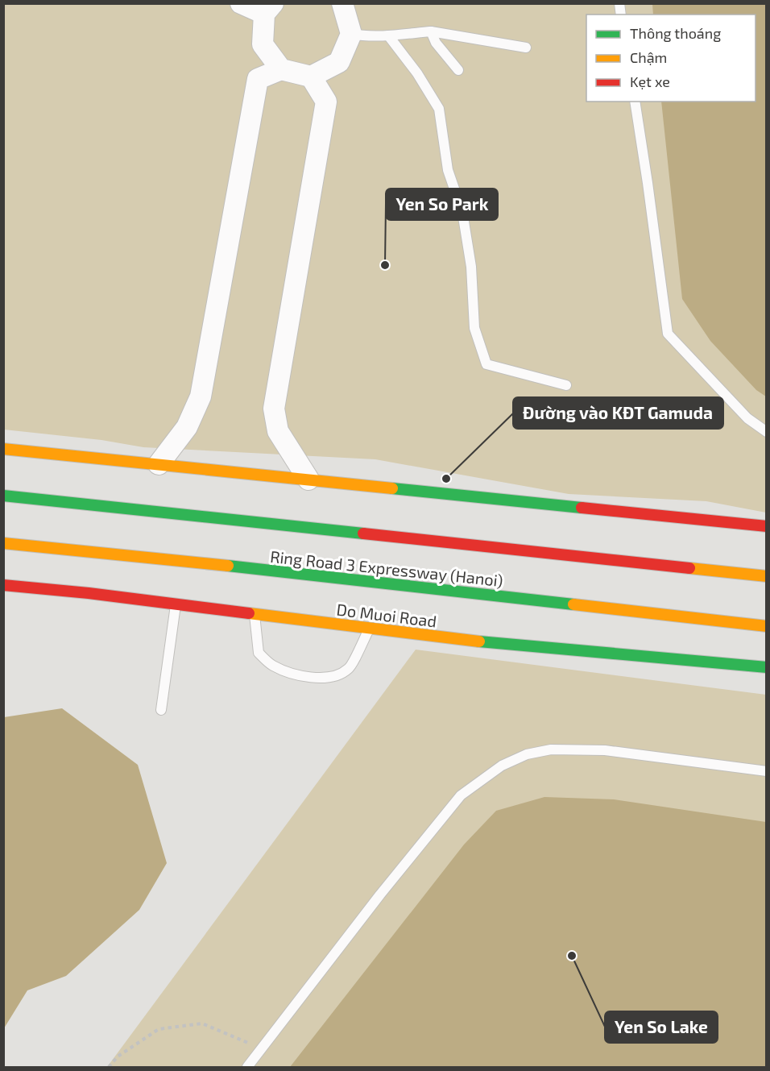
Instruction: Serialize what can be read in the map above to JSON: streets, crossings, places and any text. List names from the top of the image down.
{
  "streets": {
    "main road": ["Ring Road 3 Expressway (Hanoi)", "Do Muoi Road"]
  },
  "places": ["Yen So Park", "Đường vào KĐT Gamuda", "Yen So Lake"],
  "legend": ["Thông thoáng", "Chậm", "Kẹt xe"]
}
